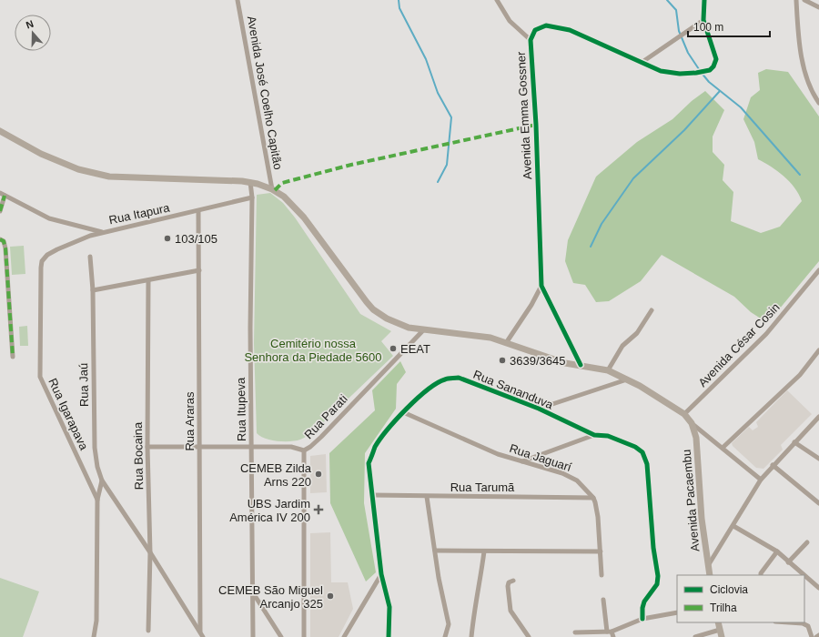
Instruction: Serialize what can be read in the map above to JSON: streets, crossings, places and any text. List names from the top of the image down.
{
  "streets": {
    "main road": ["Avenida Pacaembu"],
    "street": [
      "Avenida José Coelho Capitão",
      "Avenida Emma Gossner",
      "Rua Itapura",
      "Avenida César Cosin",
      "Rua Jaú",
      "Rua Sananduva",
      "Rua Itupeva",
      "Rua Igarapava",
      "Rua Parati",
      "Rua Araras",
      "Rua Bocaina",
      "Rua Jaguarí",
      "Rua Tarumã"
    ]
  },
  "crossings": [
    ["Rua Itapura", "Rua Itupeva"],
    ["Rua Itapura", "Rua Igarapava"],
    ["Rua Itapura", "Rua Araras"],
    ["Rua Jaú", "Rua Igarapava"],
    ["Rua Sananduva", "Rua Jaguarí"],
    ["Rua Sananduva", "Rua Tarumã"],
    ["Rua Itupeva", "Rua Parati"],
    ["Rua Parati", "Rua Araras"],
    ["Rua Parati", "Rua Bocaina"],
    ["Rua Jaguarí", "Rua Tarumã"]
  ],
  "parks": ["Cemitério nossa Senhora da Piedade 5600"],
  "places": {
    "other": [
      "103/105",
      "EEAT",
      "3639/3645",
      "CEMEB Zilda Arns 220",
      "CEMEB São Miguel Arcanjo 325"
    ],
    "health": ["UBS Jardim América IV 200"]
  },
  "legend": ["Ciclovia", "Trilha"],
  "scale_bar": "100 m",
  "north": "top"
}
